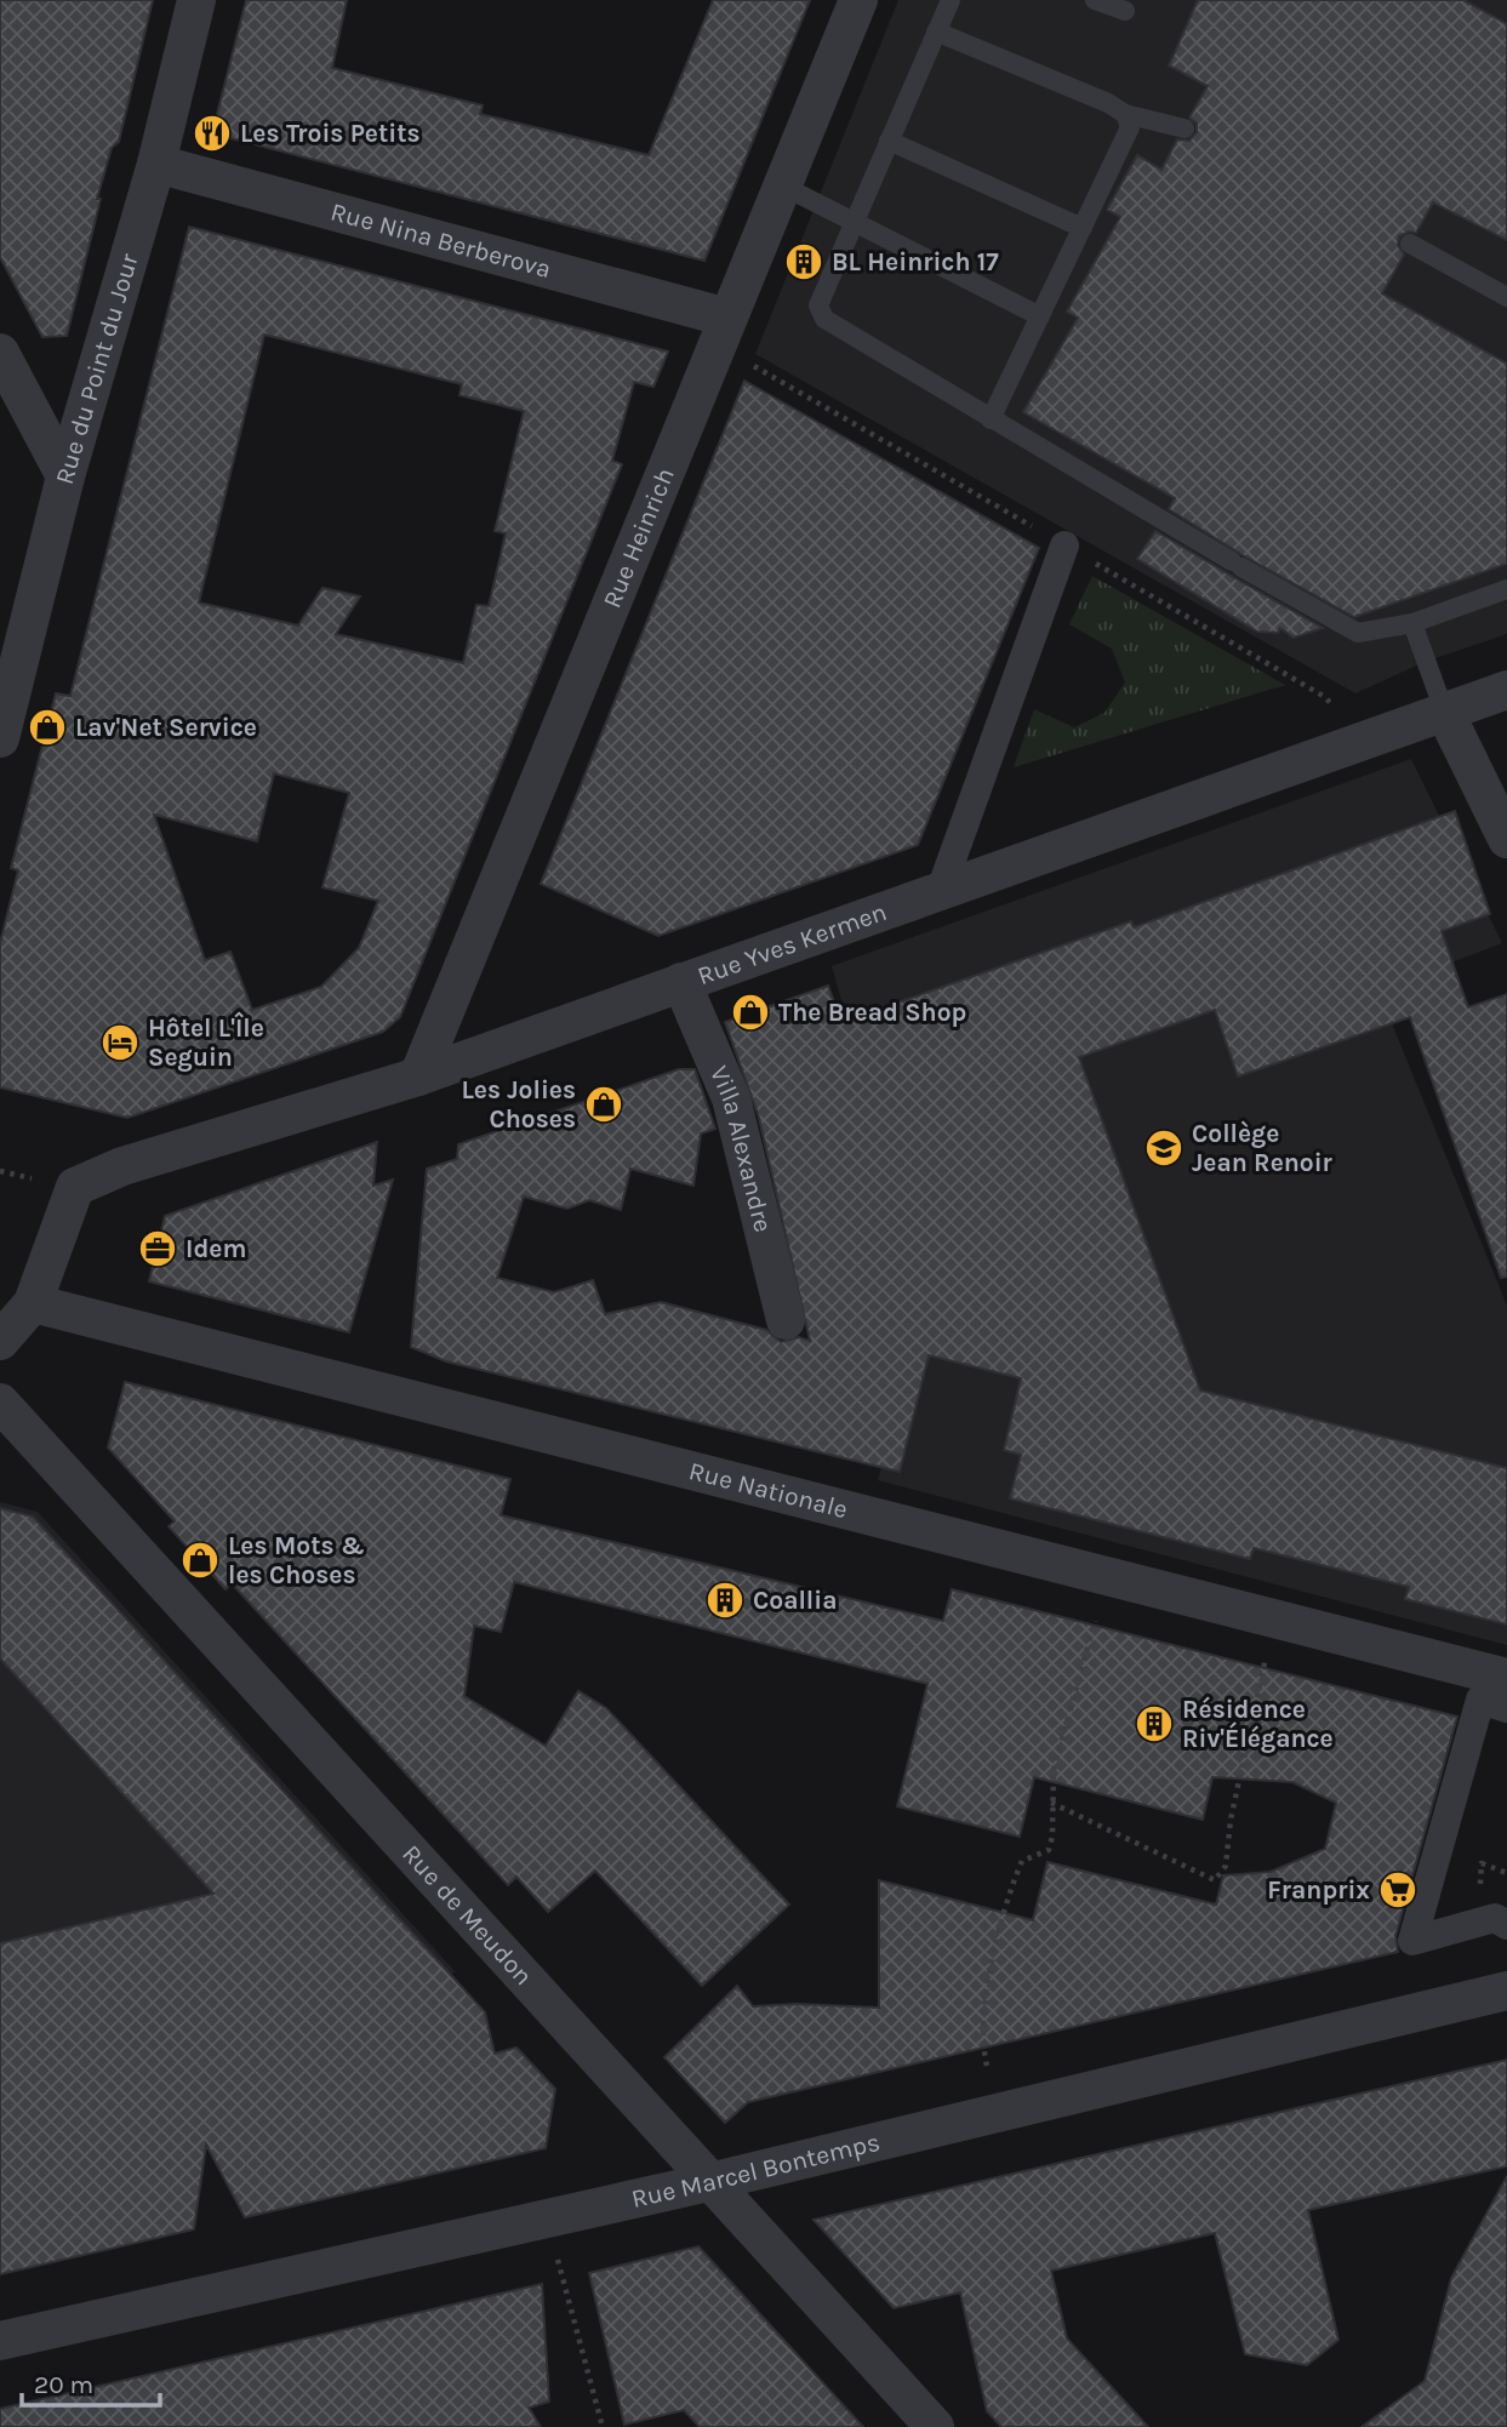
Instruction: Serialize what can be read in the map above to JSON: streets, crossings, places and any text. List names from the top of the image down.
{
  "streets": {
    "street": [
      "Rue Nina Berberova",
      "Rue du Point du Jour",
      "Rue Heinrich",
      "Rue Yves Kermen",
      "Villa Alexandre",
      "Rue Nationale",
      "Rue de Meudon",
      "Rue Marcel Bontemps"
    ]
  },
  "crossings": [
    ["Rue Nina Berberova", "Rue du Point du Jour"],
    ["Rue Nina Berberova", "Rue Heinrich"],
    ["Rue Heinrich", "Rue Yves Kermen"],
    ["Rue Yves Kermen", "Villa Alexandre"],
    ["Rue Yves Kermen", "Rue Nationale"],
    ["Rue de Meudon", "Rue Marcel Bontemps"]
  ],
  "places": {
    "restaurant": ["Les Trois Petits"],
    "building": ["BL Heinrich 17", "Coallia", "Résidence Riv'Élégance"],
    "shop": [
      "Lav'Net Service",
      "The Bread Shop",
      "Les Jolies Choses",
      "Les Mots & les Choses"
    ],
    "hotel": ["Hôtel L'Île Seguin"],
    "school or university": ["Collège Jean Renoir"],
    "office": ["Idem"],
    "supermarket": ["Franprix"]
  },
  "scale_bar": "20 m"
}
